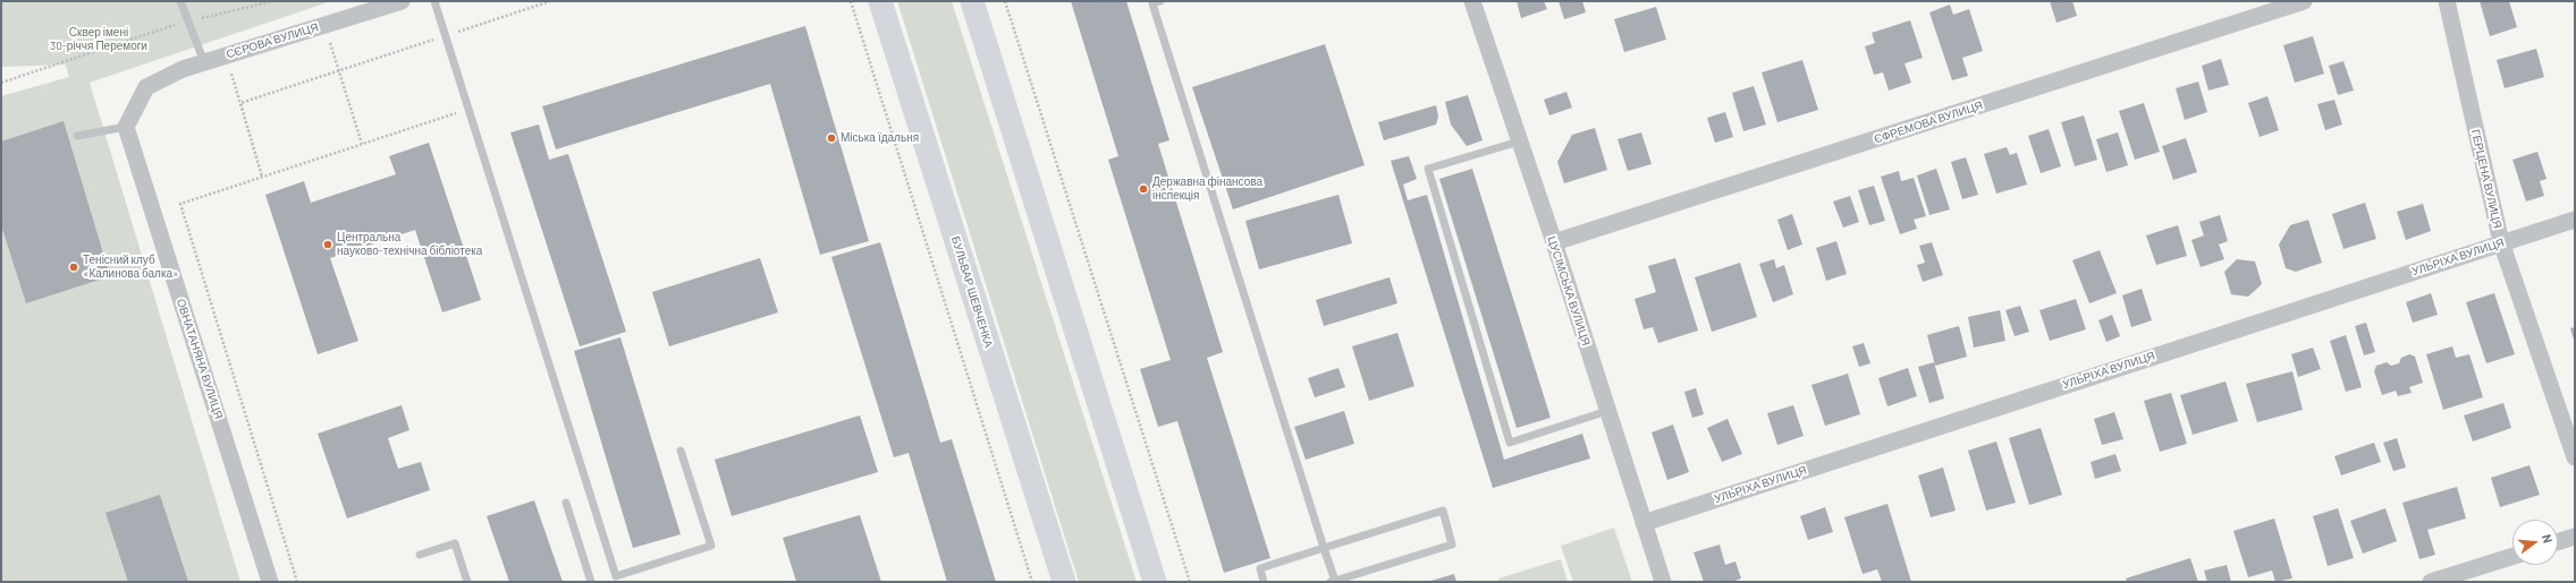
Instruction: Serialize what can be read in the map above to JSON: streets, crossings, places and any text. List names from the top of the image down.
{
  "streets": {
    "main road": ["БУЛЬВАР ШЕВЧЕНКА"],
    "street": [
      "СЄРОВА ВУЛИЦЯ",
      "ЄФРЕМОВА ВУЛИЦЯ",
      "ГЕРЦЕНА ВУЛИЦЯ",
      "УЛЬРІХА ВУЛИЦЯ",
      "ЦУСІМСЬКА ВУЛИЦЯ",
      "ОВНАТАНЯНА ВУЛИЦЯ"
    ]
  },
  "crossings": [
    ["СЄРОВА ВУЛИЦЯ", "ОВНАТАНЯНА ВУЛИЦЯ"],
    ["ЄФРЕМОВА ВУЛИЦЯ", "ЦУСІМСЬКА ВУЛИЦЯ"],
    ["ГЕРЦЕНА ВУЛИЦЯ", "УЛЬРІХА ВУЛИЦЯ"],
    ["УЛЬРІХА ВУЛИЦЯ", "ЦУСІМСЬКА ВУЛИЦЯ"]
  ],
  "parks": ["Сквер імені 30-річчя Перемоги"],
  "places": [
    "Міська їдальня",
    "Державна фінансова інспекція",
    "Центральна науково-технічна бібліотека",
    "Тенісний клуб «Калинова балка»"
  ],
  "north": "right"
}
